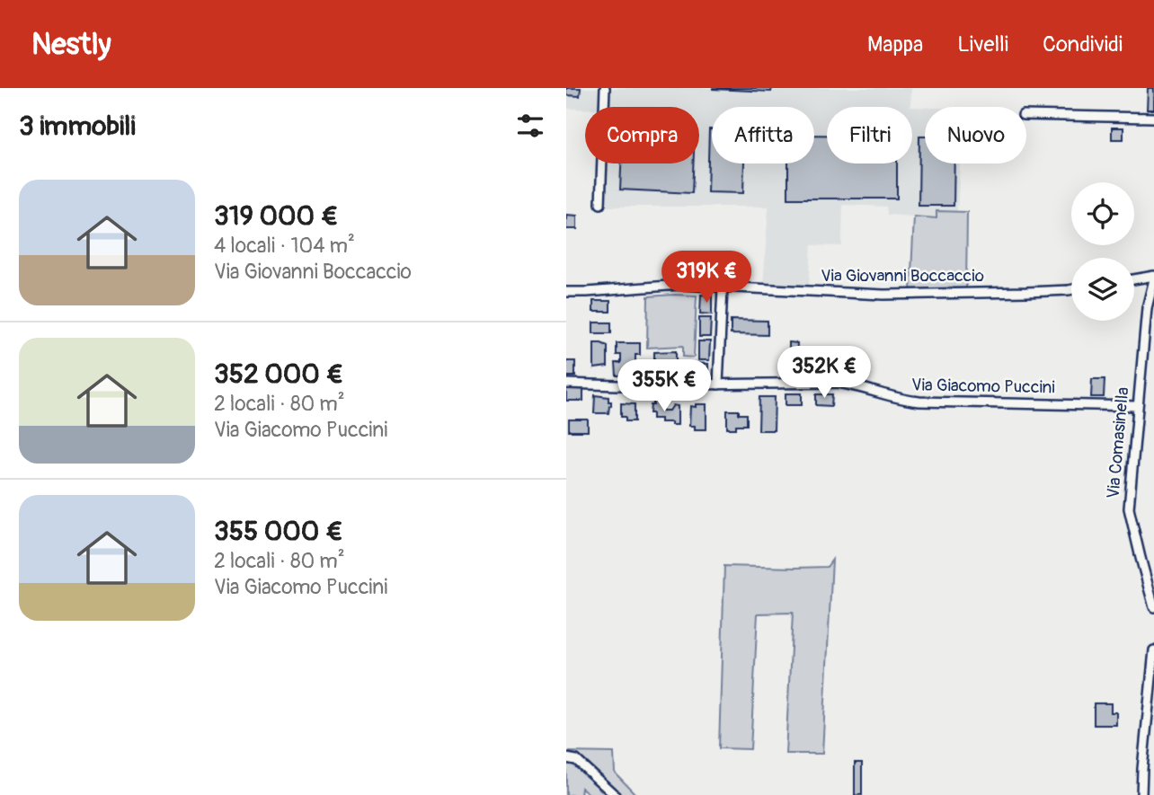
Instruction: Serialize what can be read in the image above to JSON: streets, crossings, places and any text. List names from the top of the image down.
{
  "streets": {
    "street": ["Via Giovanni Boccaccio", "Via Giacomo Puccini", "Via Comasinella"]
  },
  "crossings": [
    ["Via Giacomo Puccini", "Via Comasinella"]
  ],
  "page": {
    "header": "Nestly",
    "nav": ["Mappa", "Livelli", "Condividi"],
    "heading": "3 immobili",
    "chip": [
      "Compra",
      "Affitta",
      "Filtri",
      "Nuovo"
    ],
    "list": [
      {
        "name": "319 000 €",
        "note": "4 locali · 104 m² · Via Giovanni Boccaccio"
      },
      {
        "name": "352 000 €",
        "note": "2 locali · 80 m² · Via Giacomo Puccini"
      },
      {
        "name": "355 000 €",
        "note": "2 locali · 80 m² · Via Giacomo Puccini"
      }
    ],
    "price": ["319K €", "352K €", "355K €"]
  }
}
